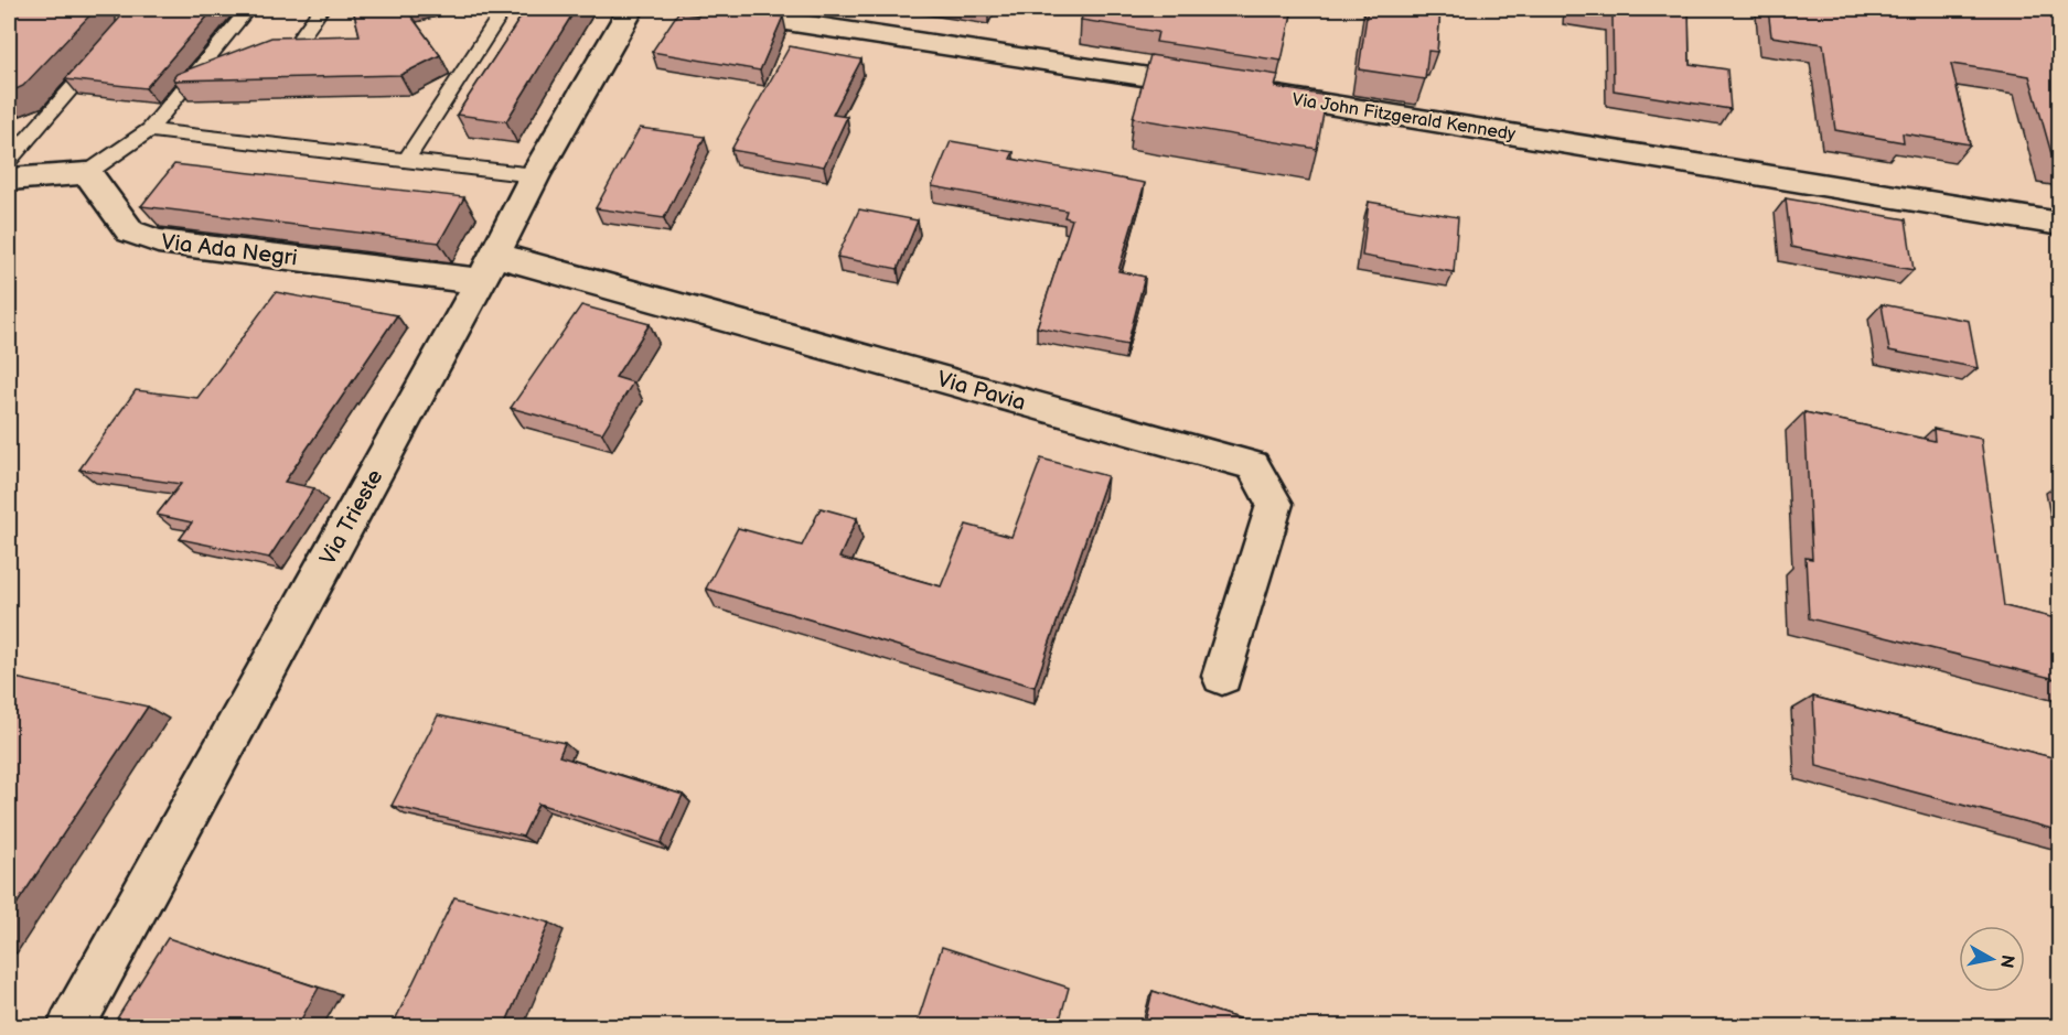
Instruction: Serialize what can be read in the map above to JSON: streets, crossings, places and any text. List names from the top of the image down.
{
  "streets": {
    "street": [
      "Via John Fitzgerald Kennedy",
      "Via Ada Negri",
      "Via Pavia",
      "Via Trieste"
    ]
  },
  "crossings": [
    ["Via Ada Negri", "Via Pavia"],
    ["Via Ada Negri", "Via Trieste"],
    ["Via Pavia", "Via Trieste"]
  ],
  "north": "right"
}
